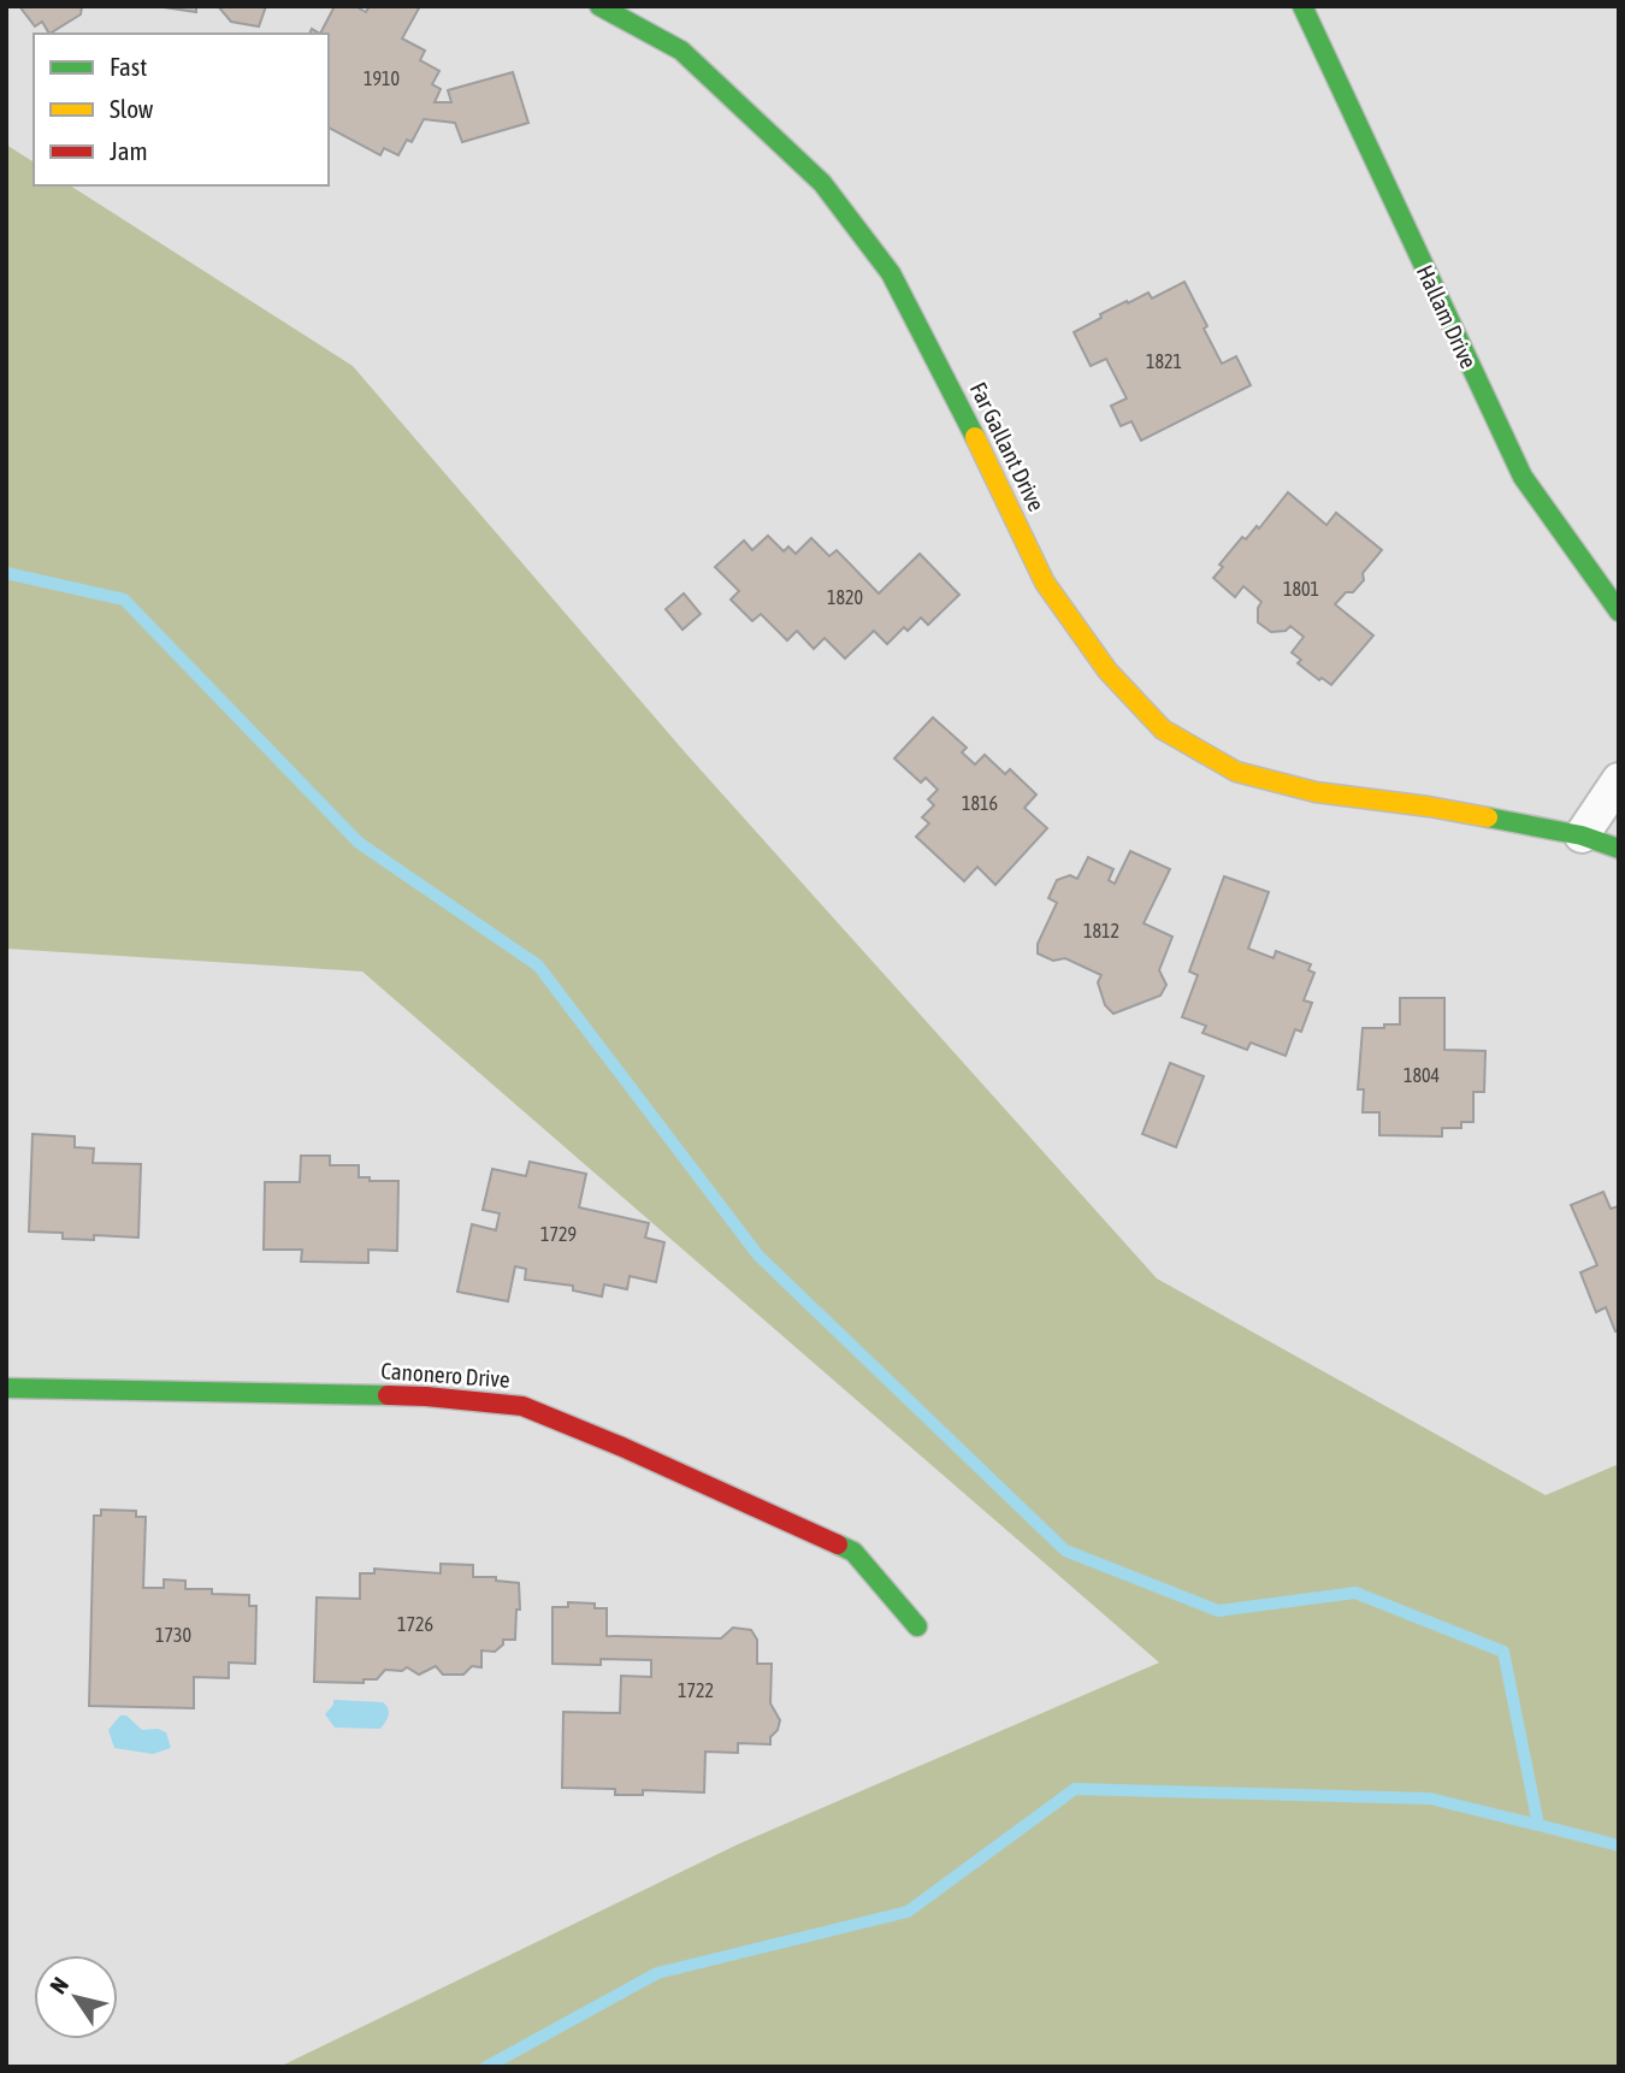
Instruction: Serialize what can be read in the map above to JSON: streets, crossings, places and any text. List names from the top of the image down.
{
  "streets": {
    "street": ["Hallam Drive", "Far Gallant Drive", "Canonero Drive"]
  },
  "house_numbers": [
    "1910",
    "1821",
    "1801",
    "1820",
    "1816",
    "1812",
    "1804",
    "1729",
    "1726",
    "1730",
    "1722"
  ],
  "legend": ["Fast", "Slow", "Jam"],
  "north": "top left"
}
